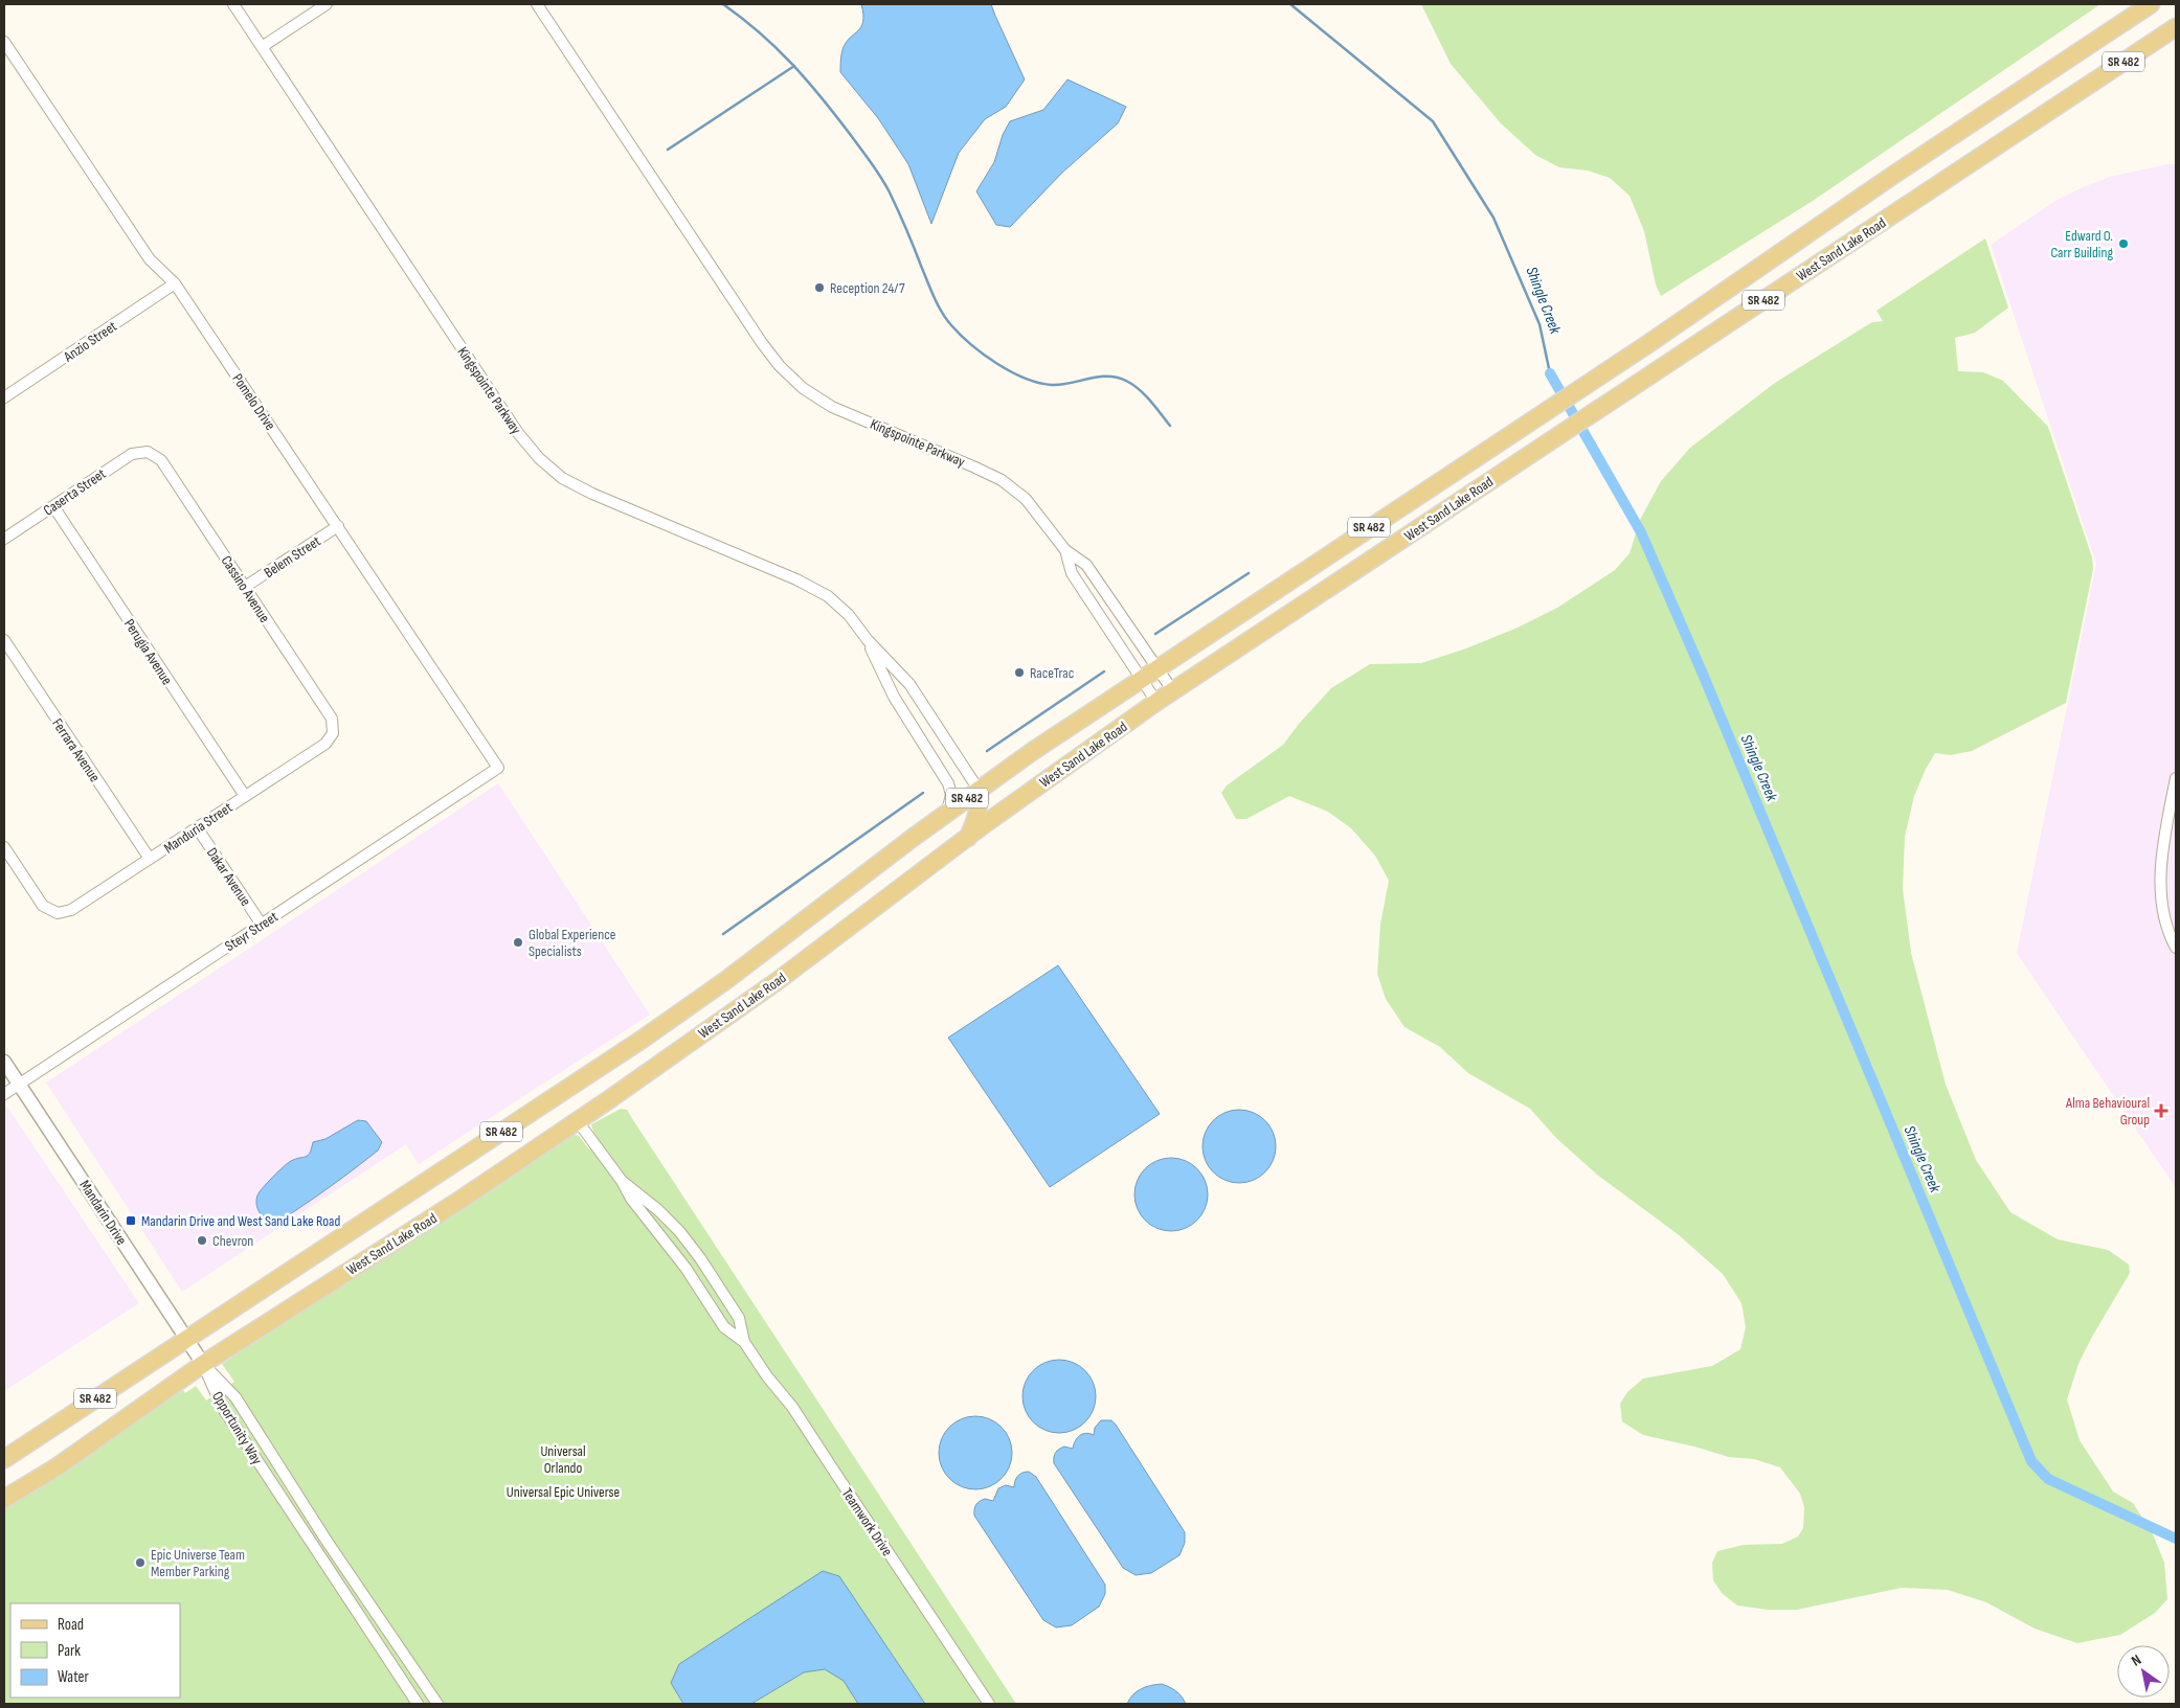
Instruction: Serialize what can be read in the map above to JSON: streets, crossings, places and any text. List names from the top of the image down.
{
  "streets": {
    "main road": ["SR 482", "West Sand Lake Road"],
    "street": [
      "Anzio Street",
      "Kingspointe Parkway",
      "Pomelo Drive",
      "Caserta Street",
      "Belem Street",
      "Cassino Avenue",
      "Perugia Avenue",
      "Ferrara Avenue",
      "Manduria Street",
      "Dakar Avenue",
      "Steyr Street",
      "Mandarin Drive",
      "Opportunity Way",
      "Teamwork Drive"
    ]
  },
  "crossings": [
    ["West Sand Lake Road", "Kingspointe Parkway"],
    ["West Sand Lake Road", "Mandarin Drive"],
    ["West Sand Lake Road", "Opportunity Way"],
    ["West Sand Lake Road", "Teamwork Drive"],
    ["Anzio Street", "Pomelo Drive"],
    ["Pomelo Drive", "Belem Street"],
    ["Pomelo Drive", "Steyr Street"],
    ["Caserta Street", "Cassino Avenue"],
    ["Caserta Street", "Perugia Avenue"],
    ["Belem Street", "Cassino Avenue"],
    ["Cassino Avenue", "Manduria Street"],
    ["Perugia Avenue", "Manduria Street"],
    ["Ferrara Avenue", "Manduria Street"],
    ["Manduria Street", "Dakar Avenue"],
    ["Dakar Avenue", "Steyr Street"],
    ["Steyr Street", "Mandarin Drive"],
    ["Mandarin Drive", "Opportunity Way"]
  ],
  "water": ["Shingle Creek"],
  "parks": ["Universal Orlando", "Universal Epic Universe"],
  "places": {
    "other": [
      "Edward O. Carr Building",
      "Reception 24/7",
      "RaceTrac",
      "Global Experience Specialists",
      "Chevron",
      "Epic Universe Team Member Parking"
    ],
    "health": ["Alma Behavioural Group"],
    "transit": ["Mandarin Drive and West Sand Lake Road"]
  },
  "legend": ["Road", "Park", "Water"],
  "north": "top left"
}
